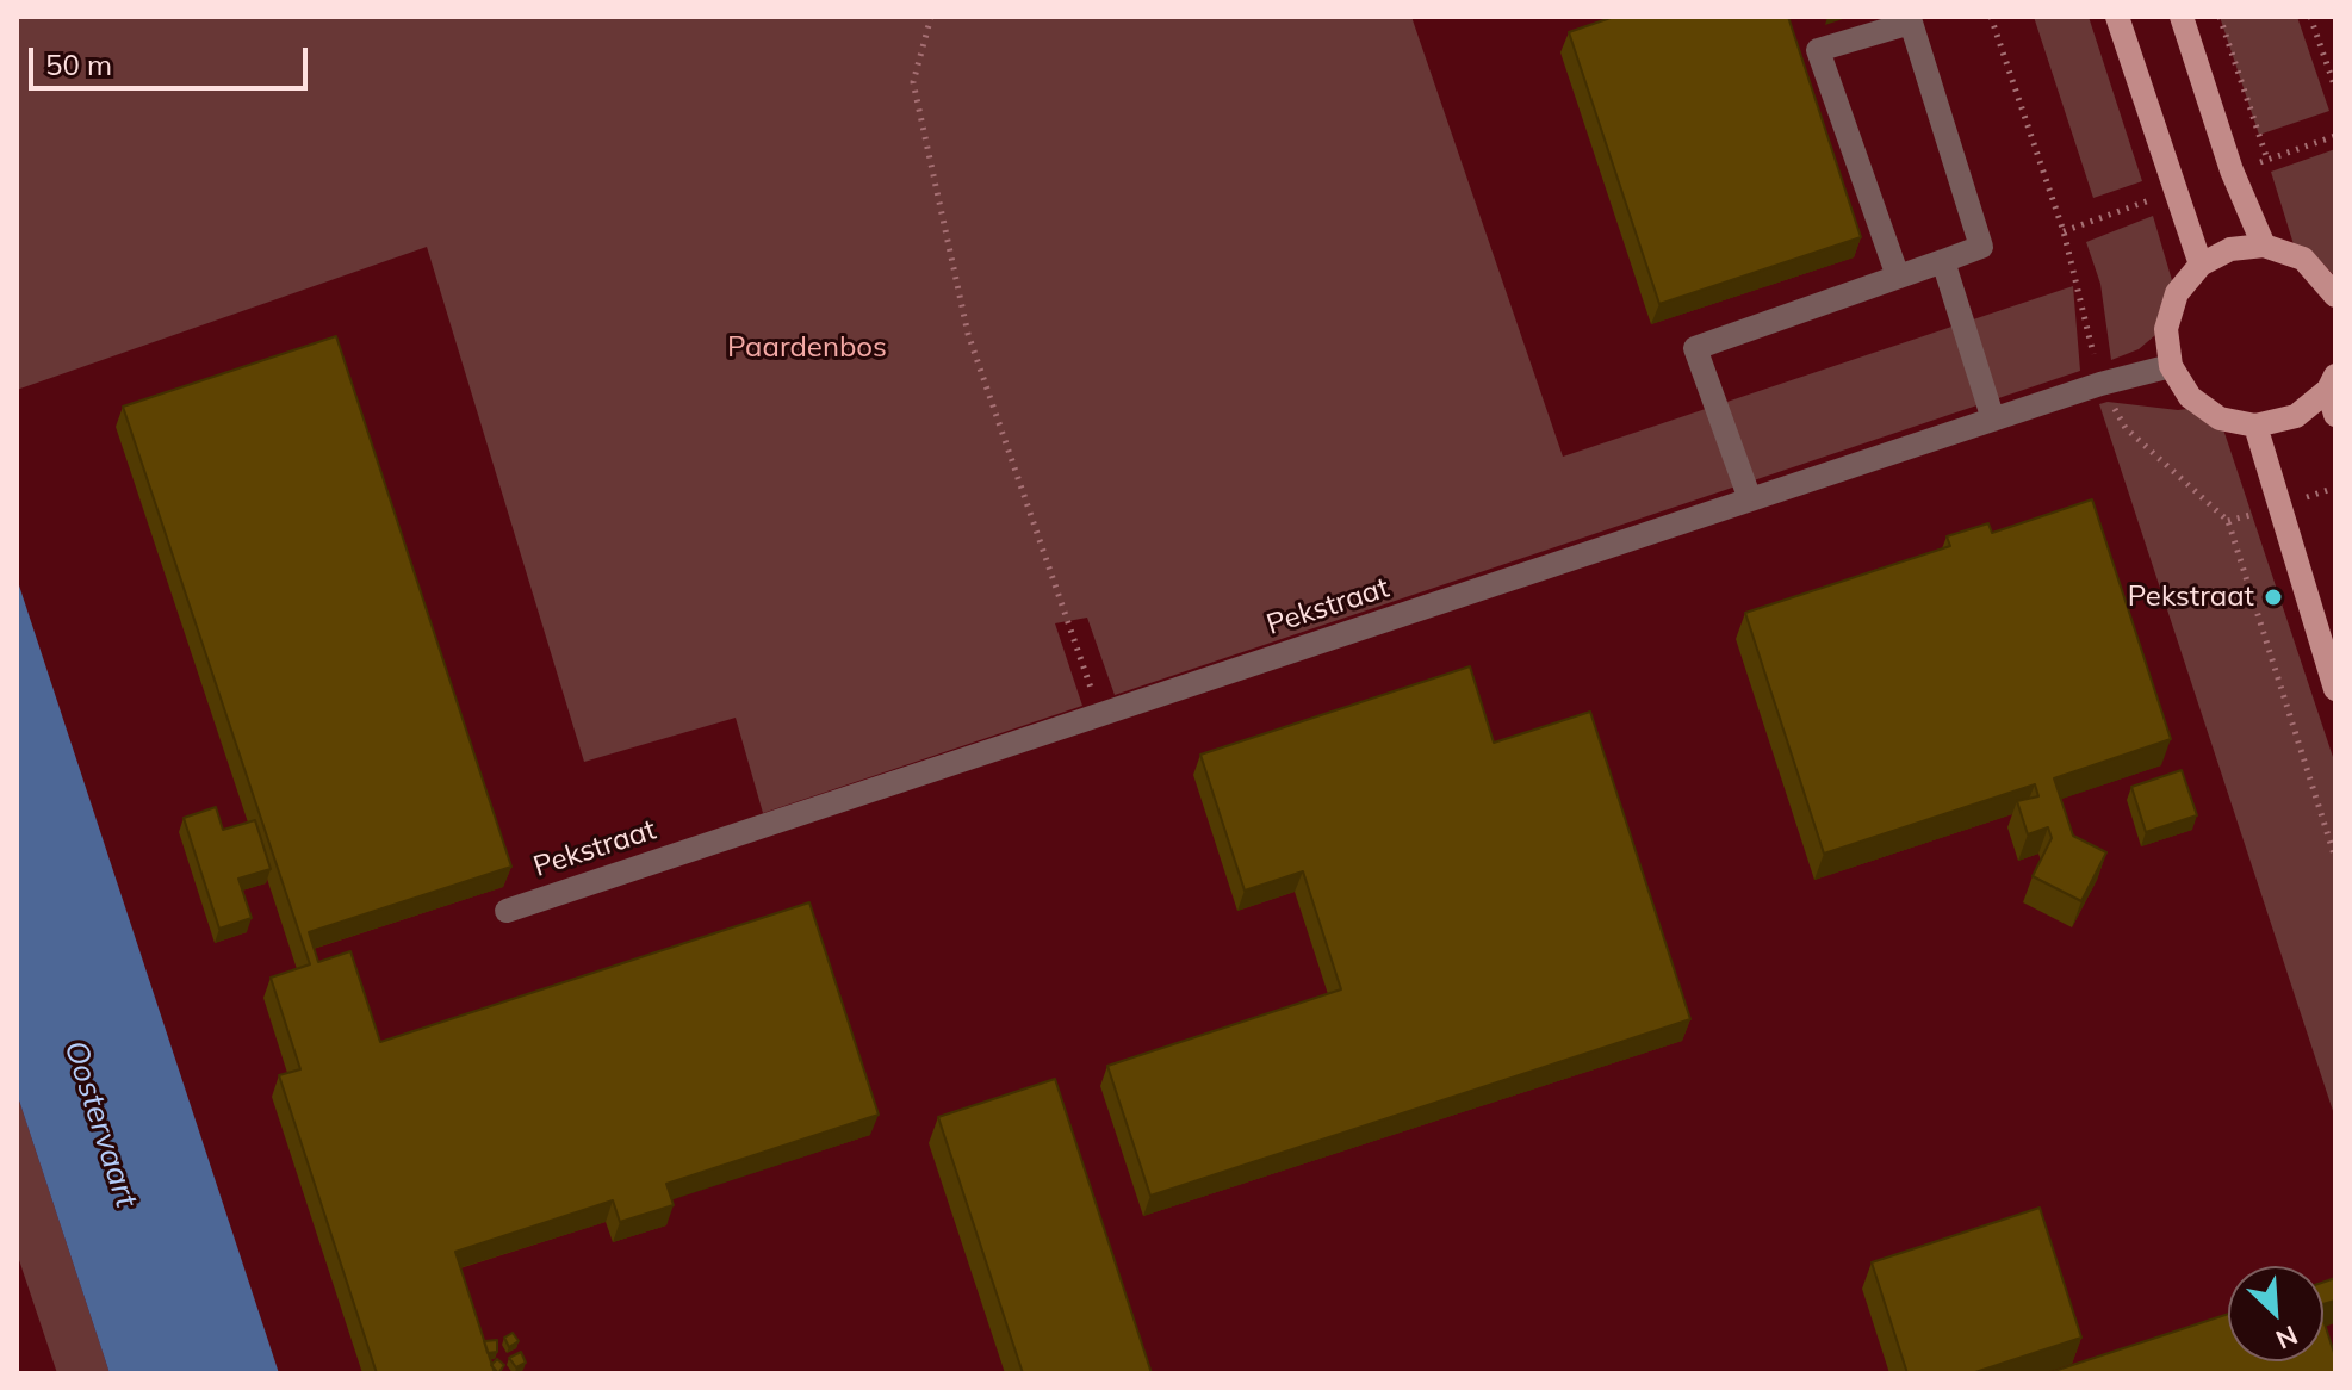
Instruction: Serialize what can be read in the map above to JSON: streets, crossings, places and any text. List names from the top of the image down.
{
  "streets": {
    "street": ["Pekstraat"]
  },
  "water": ["Oostervaart"],
  "parks": ["Paardenbos"],
  "places": ["Pekstraat"],
  "scale_bar": "50 m",
  "north": "bottom right"
}
